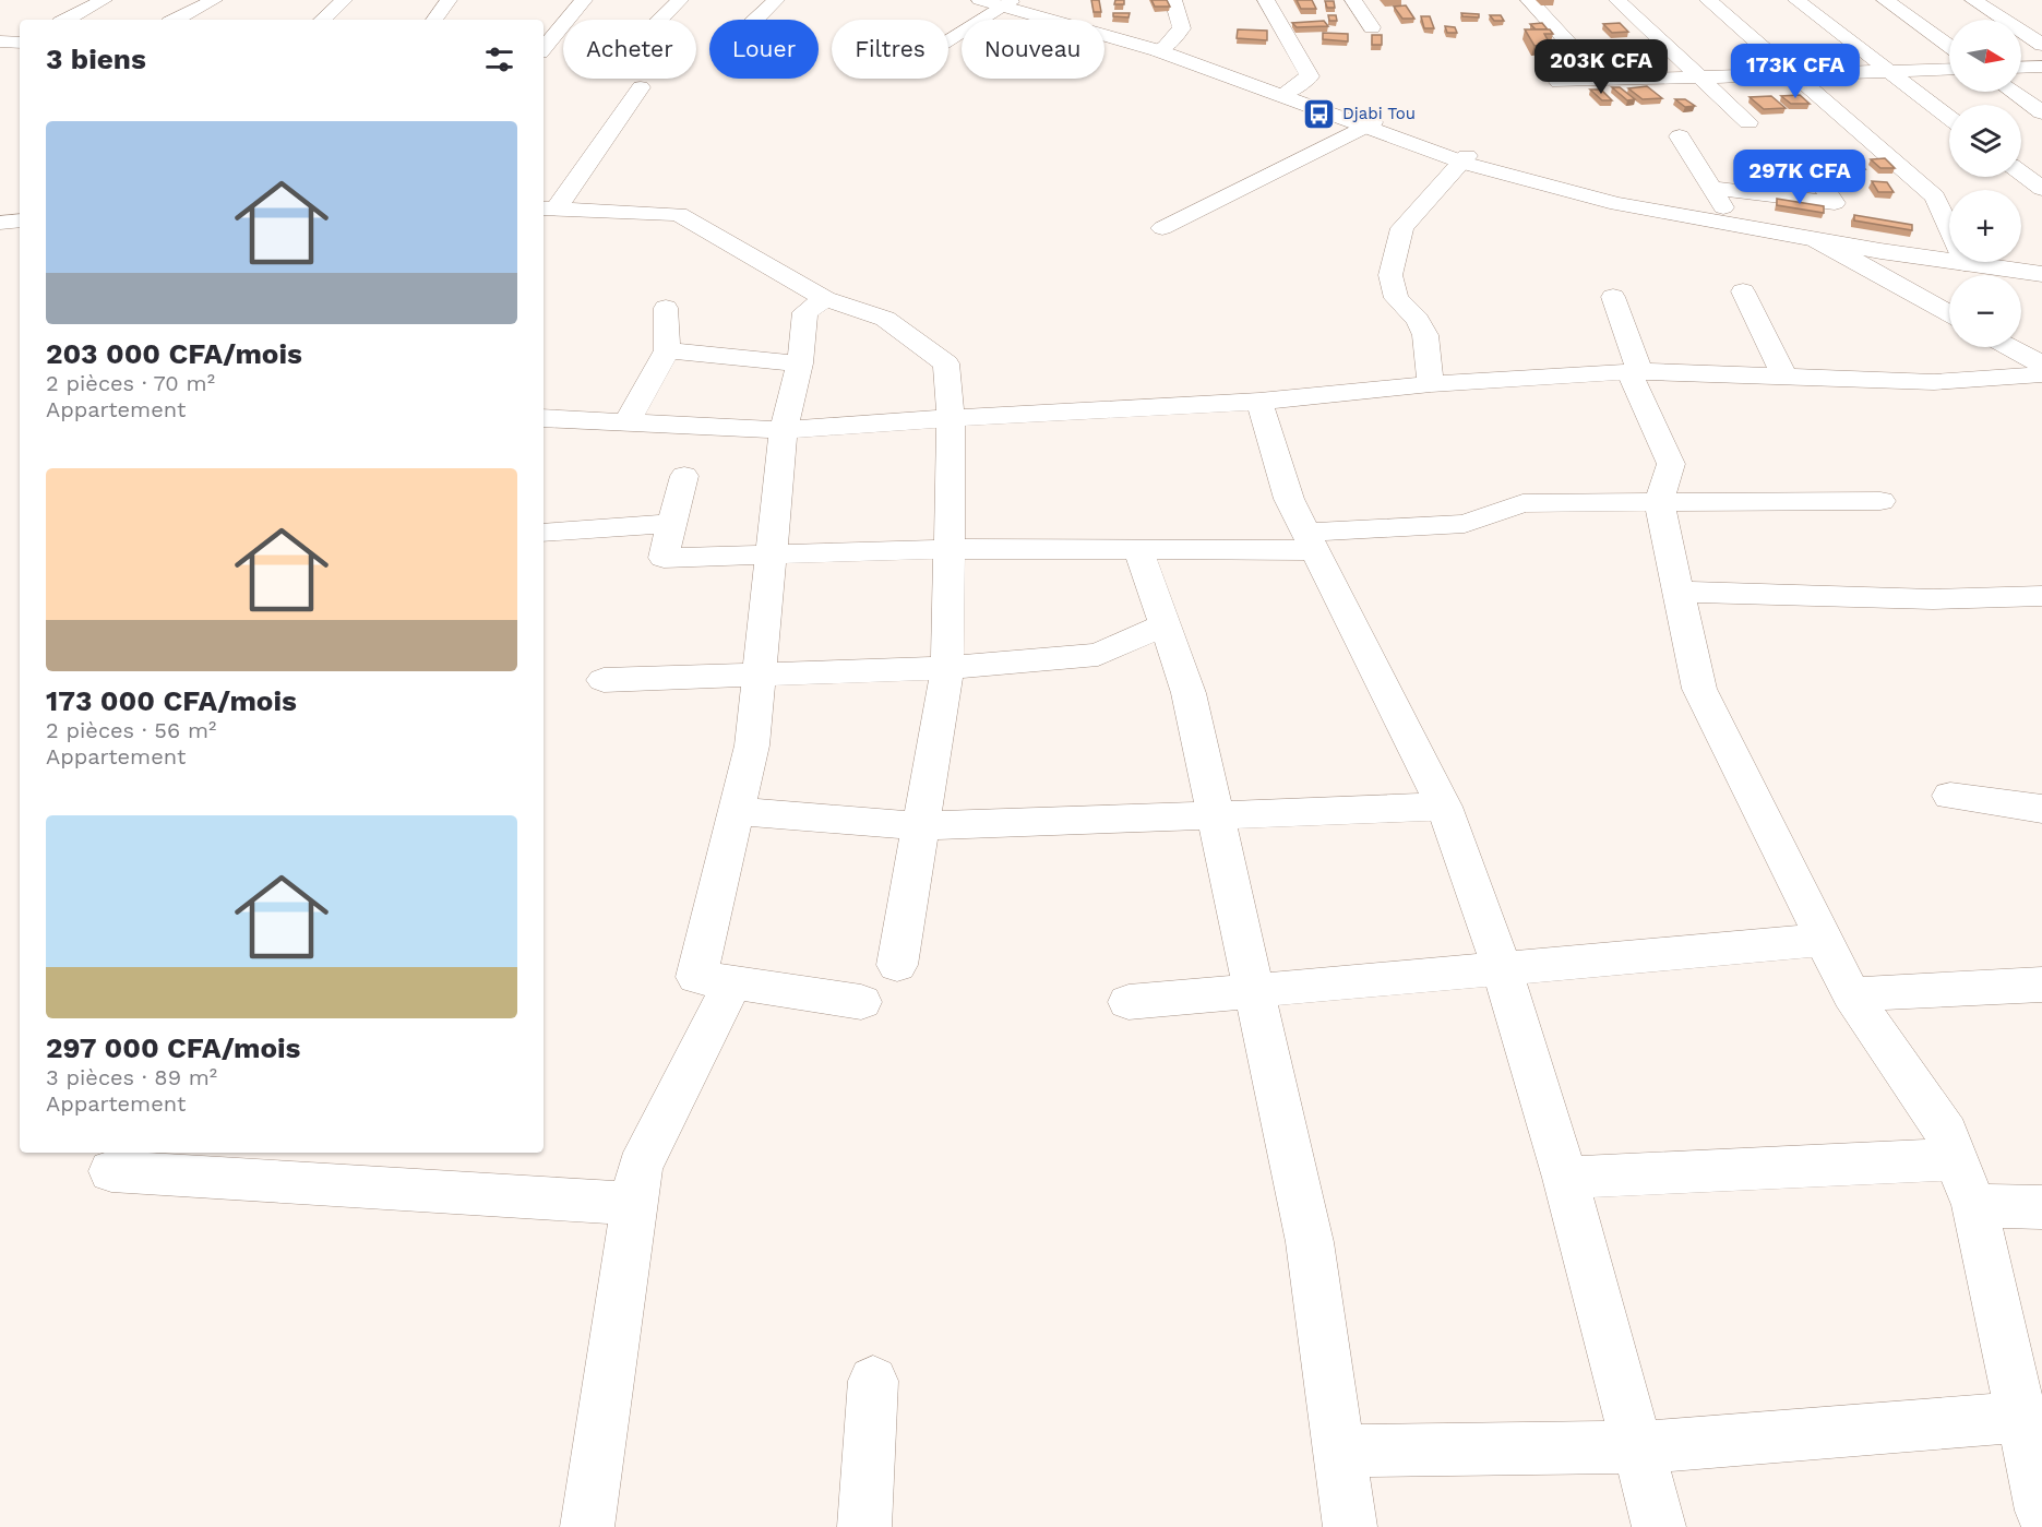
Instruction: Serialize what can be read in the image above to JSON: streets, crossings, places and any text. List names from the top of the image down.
{
  "places": {
    "bus stop": ["Djabi Tou"]
  },
  "north": "right",
  "page": {
    "map_buttons": ["+", "−"],
    "chip": [
      "Acheter",
      "Louer",
      "Filtres",
      "Nouveau"
    ],
    "heading": "3 biens",
    "price": ["203K CFA", "173K CFA", "297K CFA"],
    "list": [
      {
        "name": "203 000 CFA/mois",
        "note": "2 pièces · 70 m² · Appartement"
      },
      {
        "name": "173 000 CFA/mois",
        "note": "2 pièces · 56 m² · Appartement"
      },
      {
        "name": "297 000 CFA/mois",
        "note": "3 pièces · 89 m² · Appartement"
      }
    ]
  }
}
